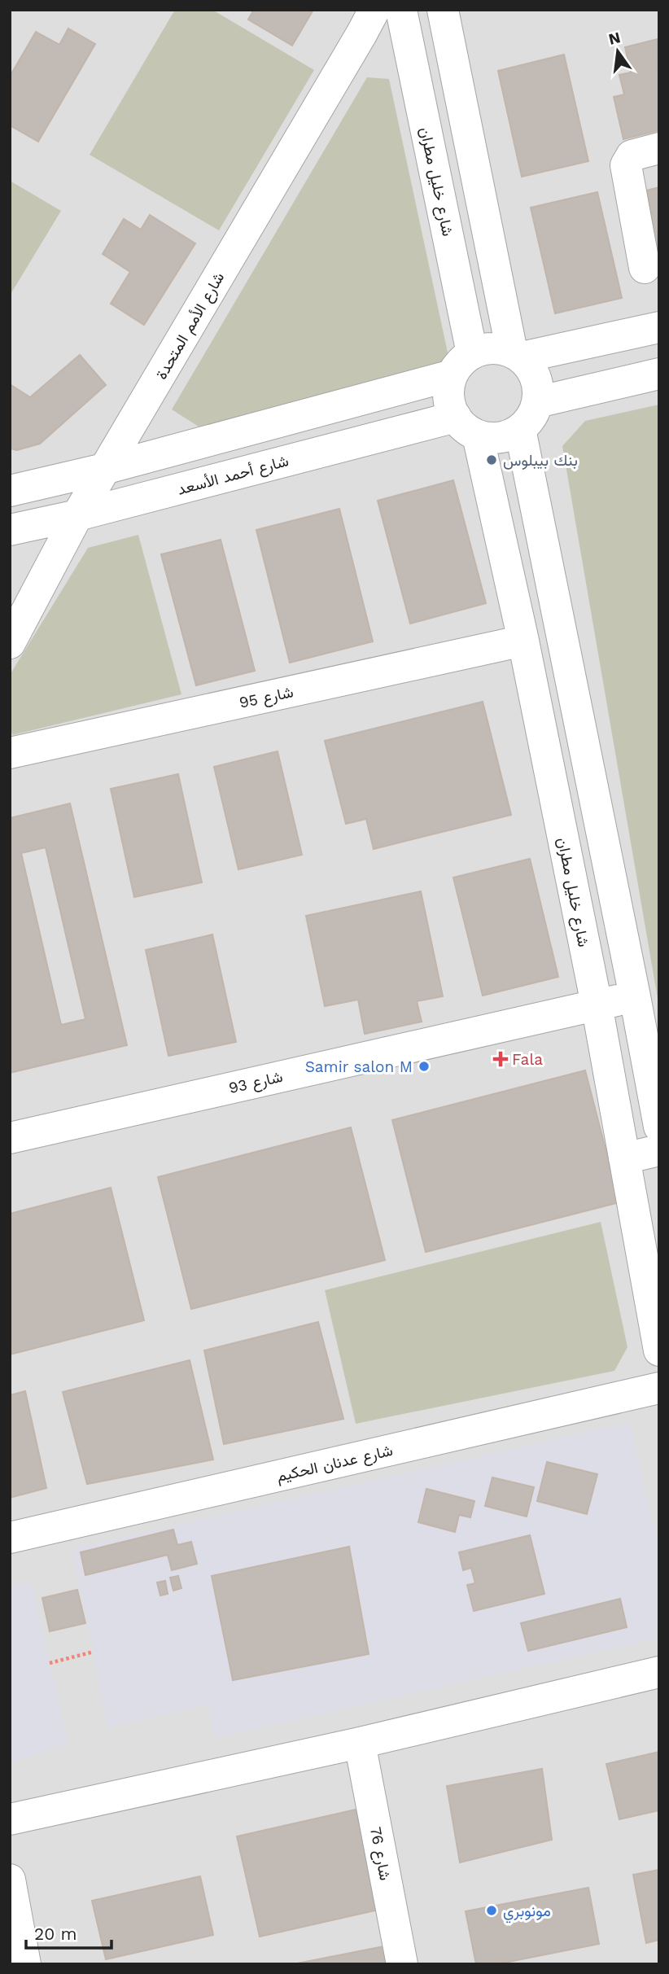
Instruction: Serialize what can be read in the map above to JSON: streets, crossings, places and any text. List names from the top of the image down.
{
  "streets": {
    "street": [
      "شارع خليل مطران",
      "شارع الأمم المتحدة",
      "شارع أحمد الأسعد",
      "شارع 95",
      "شارع 93",
      "شارع عدنان الحكيم",
      "شارع 76"
    ]
  },
  "crossings": [
    ["شارع خليل مطران", "شارع أحمد الأسعد"],
    ["شارع خليل مطران", "شارع 95"],
    ["شارع خليل مطران", "شارع 93"],
    ["شارع الأمم المتحدة", "شارع أحمد الأسعد"]
  ],
  "places": {
    "other": ["بنك بيبلوس", "Samir salon M", "مونوبري"],
    "health": ["Fala"]
  },
  "scale_bar": "20 m",
  "north": "top"
}
